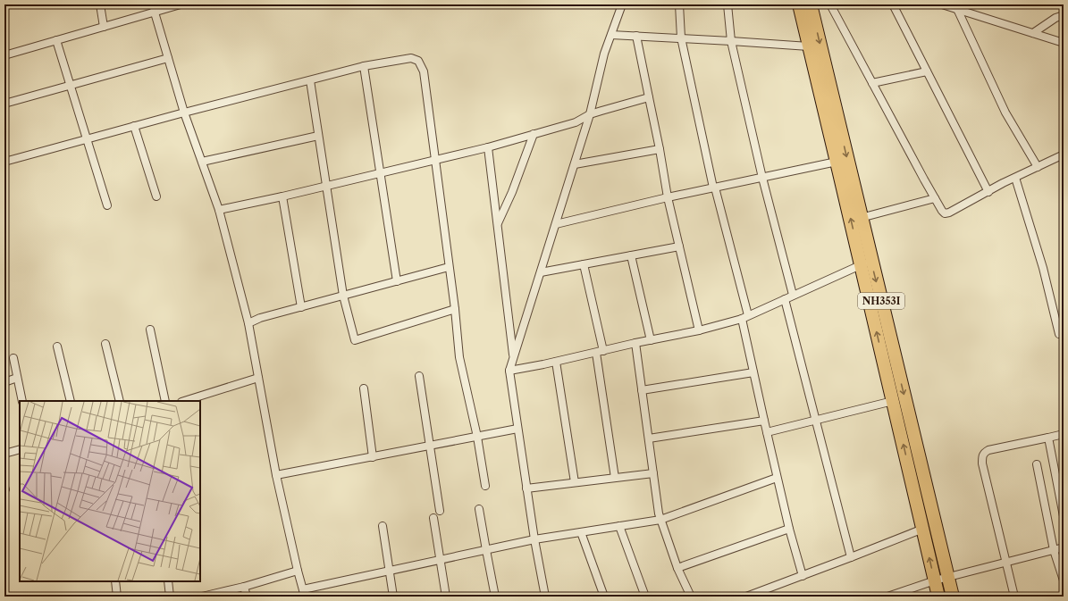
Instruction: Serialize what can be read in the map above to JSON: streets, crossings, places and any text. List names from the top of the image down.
{
  "streets": {
    "highway": ["NH353I"]
  }
}
